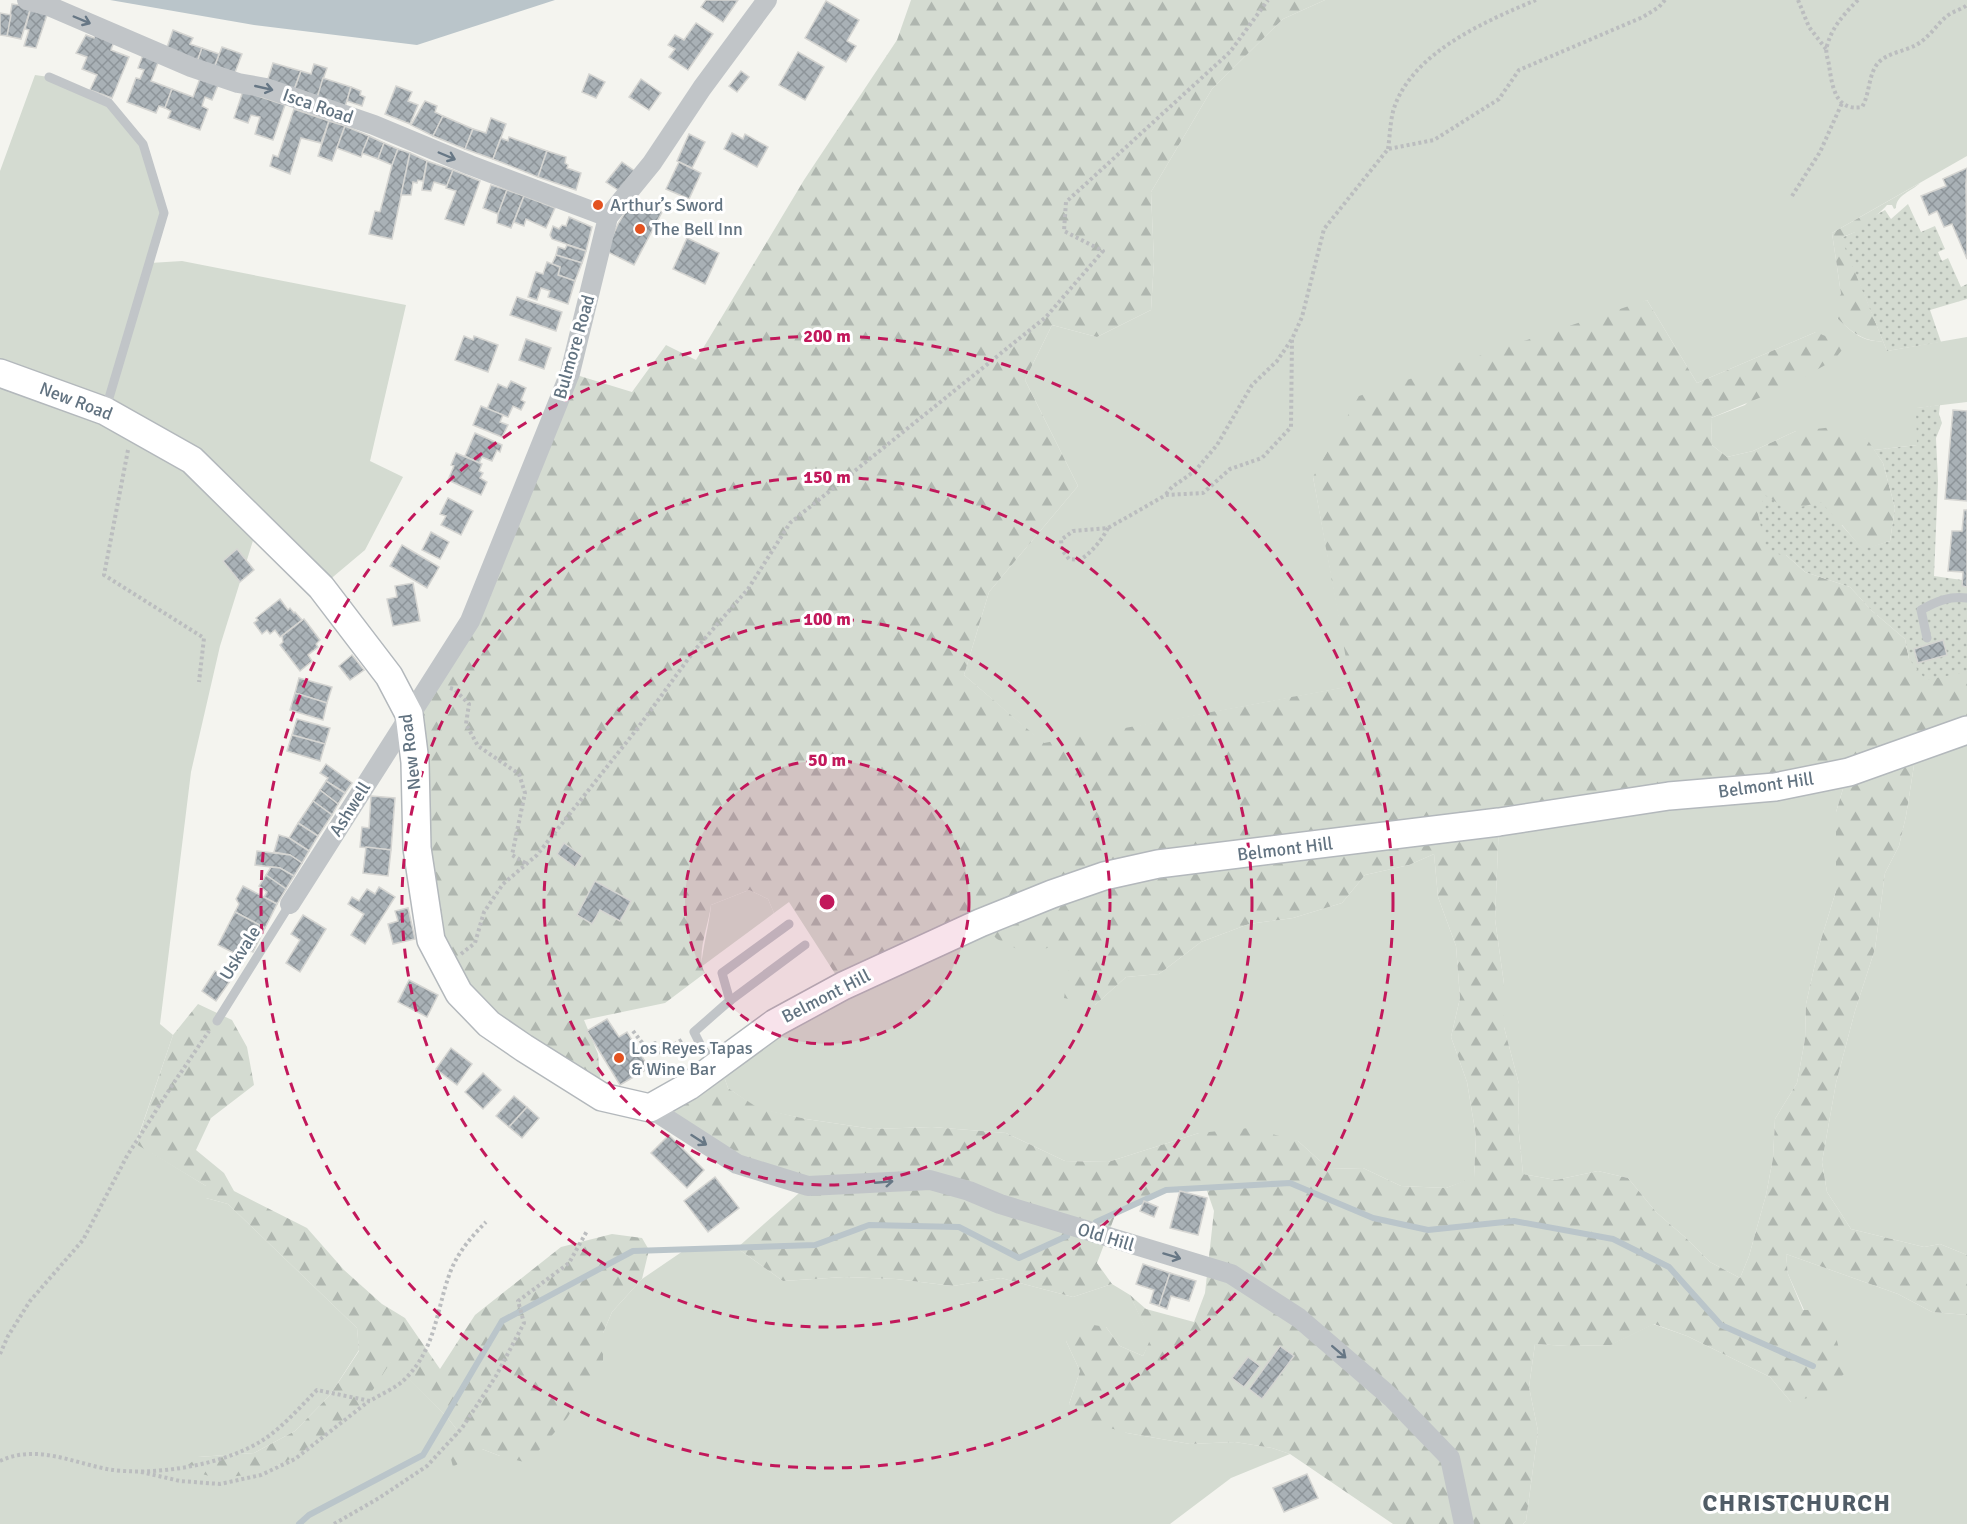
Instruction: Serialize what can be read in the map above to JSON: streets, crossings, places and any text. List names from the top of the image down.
{
  "streets": {
    "main road": ["New Road", "Belmont Hill"],
    "street": [
      "Isca Road",
      "Bulmore Road",
      "Ashwell",
      "Old Hill"
    ],
    "lane": ["Uskvale"]
  },
  "crossings": [
    ["Isca Road", "Bulmore Road"],
    ["Bulmore Road", "New Road"],
    ["Bulmore Road", "Ashwell"],
    ["New Road", "Belmont Hill"],
    ["New Road", "Ashwell"],
    ["New Road", "Old Hill"],
    ["Belmont Hill", "Old Hill"],
    ["Ashwell", "Uskvale"]
  ],
  "one_way": ["Isca Road", "Old Hill"],
  "districts": ["CHRISTCHURCH"],
  "places": ["Arthur’s Sword", "The Bell Inn", "Los Reyes Tapas & Wine Bar"],
  "rings": [
    "200 m",
    "150 m",
    "100 m",
    "50 m"
  ]
}
